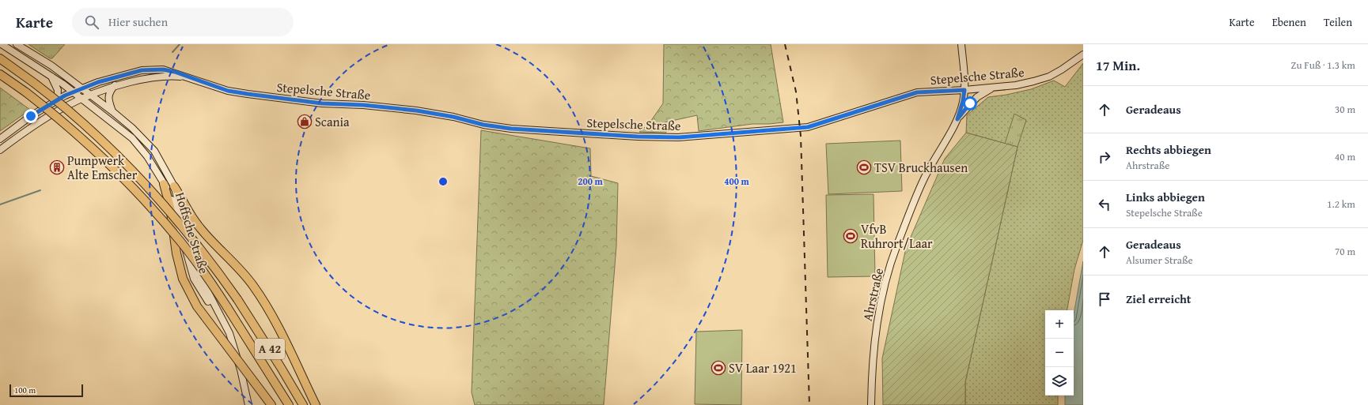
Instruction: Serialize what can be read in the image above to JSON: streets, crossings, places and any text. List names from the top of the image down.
{
  "streets": {
    "highway": ["A 42"],
    "street": ["Stepelsche Straße", "Hoffsche Straße", "Ahrstraße"]
  },
  "crossings": [
    ["Stepelsche Straße", "Hoffsche Straße"],
    ["Stepelsche Straße", "Ahrstraße"]
  ],
  "places": {
    "shop": ["Scania"],
    "building": ["Pumpwerk Alte Emscher"],
    "sports": ["TSV Bruckhausen", "VfvB Ruhrort/Laar", "SV Laar 1921"]
  },
  "scale_bar": "100 m",
  "page": {
    "header": "Karte",
    "search": "Hier suchen",
    "nav": ["Karte", "Ebenen", "Teilen"],
    "heading": ["17 Min.", "Zu Fuß · 1.3 km"],
    "list": [
      ["Geradeaus", "30 m"],
      ["Rechts abbiegen", "Ahrstraße", "40 m"],
      ["Links abbiegen", "Stepelsche Straße", "1.2 km"],
      ["Geradeaus", "Alsumer Straße", "70 m"],
      "Ziel erreicht"
    ],
    "map_buttons": ["+", "−"],
    "scale": "100 m"
  },
  "rings": ["200 m", "400 m"]
}
